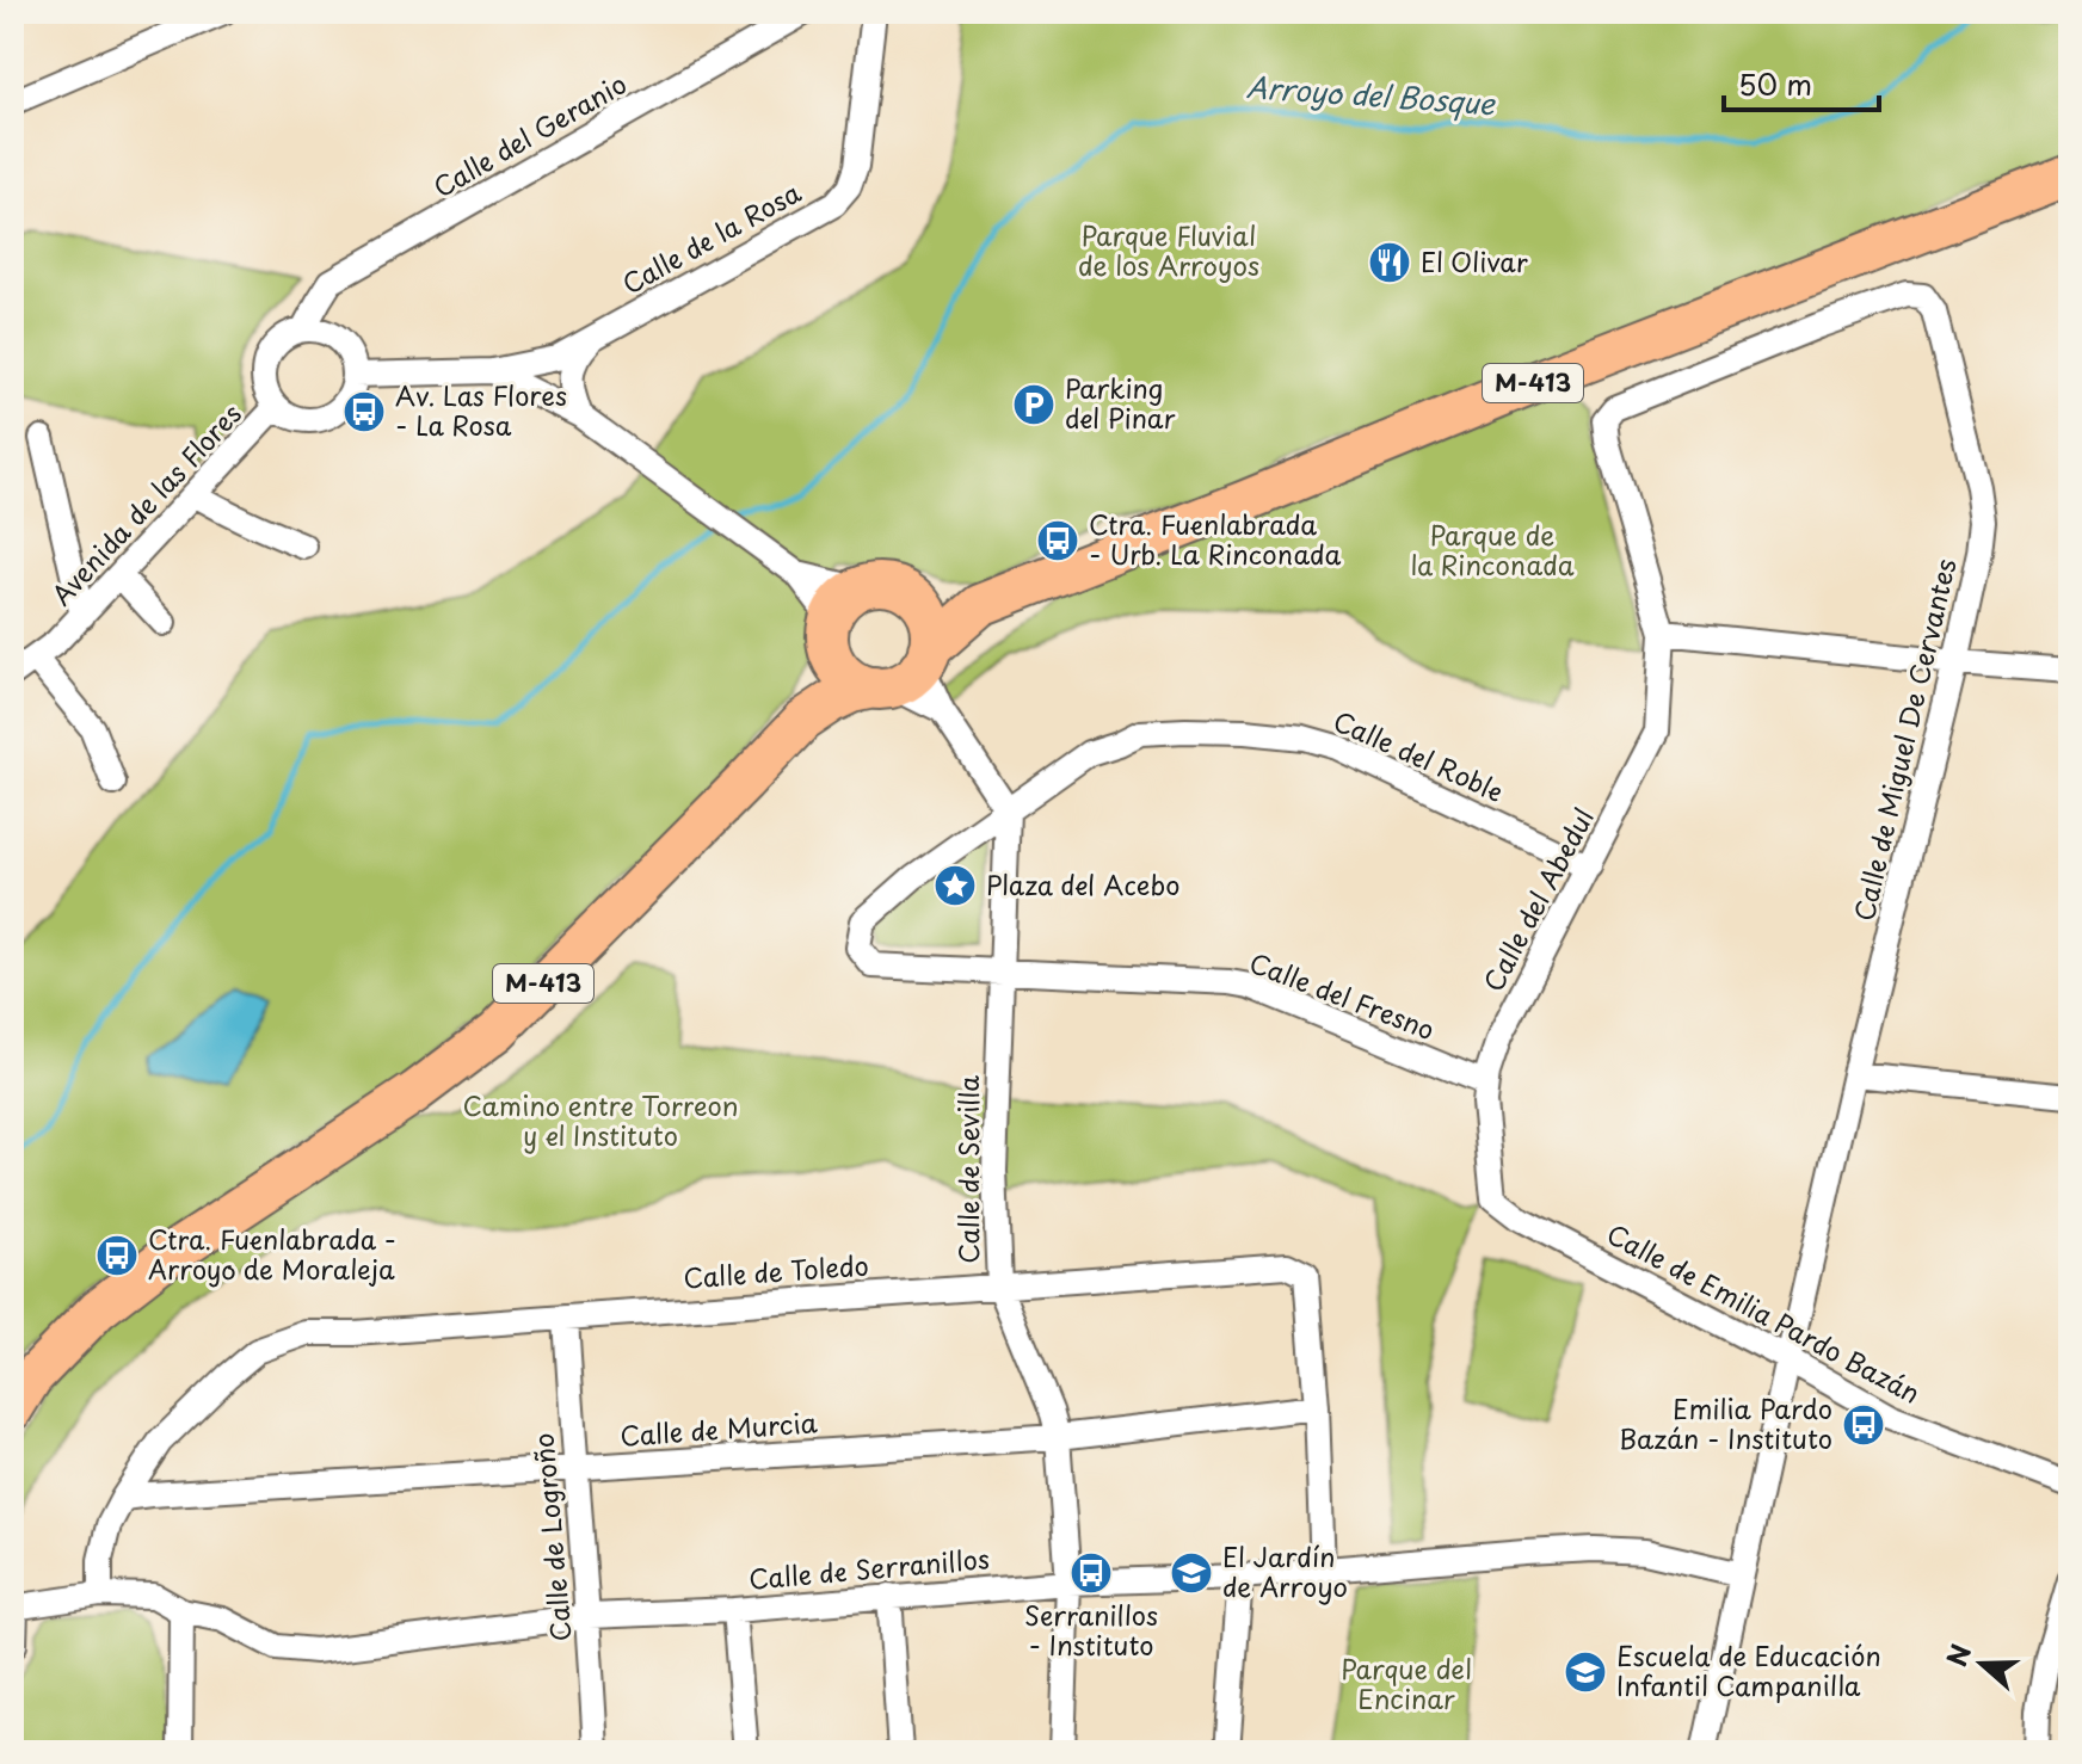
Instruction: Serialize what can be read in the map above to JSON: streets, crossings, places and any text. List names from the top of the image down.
{
  "streets": {
    "main road": ["M-413"],
    "street": [
      "Calle del Geranio",
      "Calle de la Rosa",
      "Avenida de las Flores",
      "Calle de Miguel De Cervantes",
      "Calle del Roble",
      "Calle del Abedul",
      "Calle del Fresno",
      "Calle de Sevilla",
      "Calle de Toledo",
      "Calle de Emilia Pardo Bazán",
      "Calle de Murcia",
      "Calle de Logroño",
      "Calle de Serranillos"
    ]
  },
  "crossings": [
    ["Calle del Geranio", "Calle de la Rosa"],
    ["Calle del Geranio", "Avenida de las Flores"],
    ["Calle de la Rosa", "Avenida de las Flores"],
    ["Calle de Miguel De Cervantes", "Calle del Abedul"],
    ["Calle de Miguel De Cervantes", "Calle de Emilia Pardo Bazán"],
    ["Calle de Miguel De Cervantes", "Calle de Serranillos"],
    ["Calle del Roble", "Calle del Abedul"],
    ["Calle del Roble", "Calle de Sevilla"],
    ["Calle del Abedul", "Calle del Fresno"],
    ["Calle del Abedul", "Calle de Emilia Pardo Bazán"],
    ["Calle del Fresno", "Calle de Sevilla"],
    ["Calle de Sevilla", "Calle de Toledo"],
    ["Calle de Sevilla", "Calle de Murcia"],
    ["Calle de Sevilla", "Calle de Serranillos"],
    ["Calle de Toledo", "Calle de Murcia"],
    ["Calle de Toledo", "Calle de Logroño"],
    ["Calle de Toledo", "Calle de Serranillos"],
    ["Calle de Murcia", "Calle de Logroño"],
    ["Calle de Logroño", "Calle de Serranillos"]
  ],
  "water": ["Arroyo del Bosque"],
  "parks": [
    "Parque Fluvial de los Arroyos",
    "Parque de la Rinconada",
    "Camino entre Torreon y el Instituto",
    "Parque del Encinar"
  ],
  "places": {
    "restaurant": ["El Olivar"],
    "parking": ["Parking del Pinar"],
    "bus stop": [
      "Av. Las Flores - La Rosa",
      "Ctra. Fuenlabrada - Urb. La Rinconada",
      "Ctra. Fuenlabrada - Arroyo de Moraleja",
      "Emilia Pardo Bazán - Instituto",
      "Serranillos - Instituto"
    ],
    "place": ["Plaza del Acebo"],
    "school or university": ["El Jardín de Arroyo", "Escuela de Educación Infantil Campanilla"]
  },
  "scale_bar": "50 m",
  "north": "left"
}
